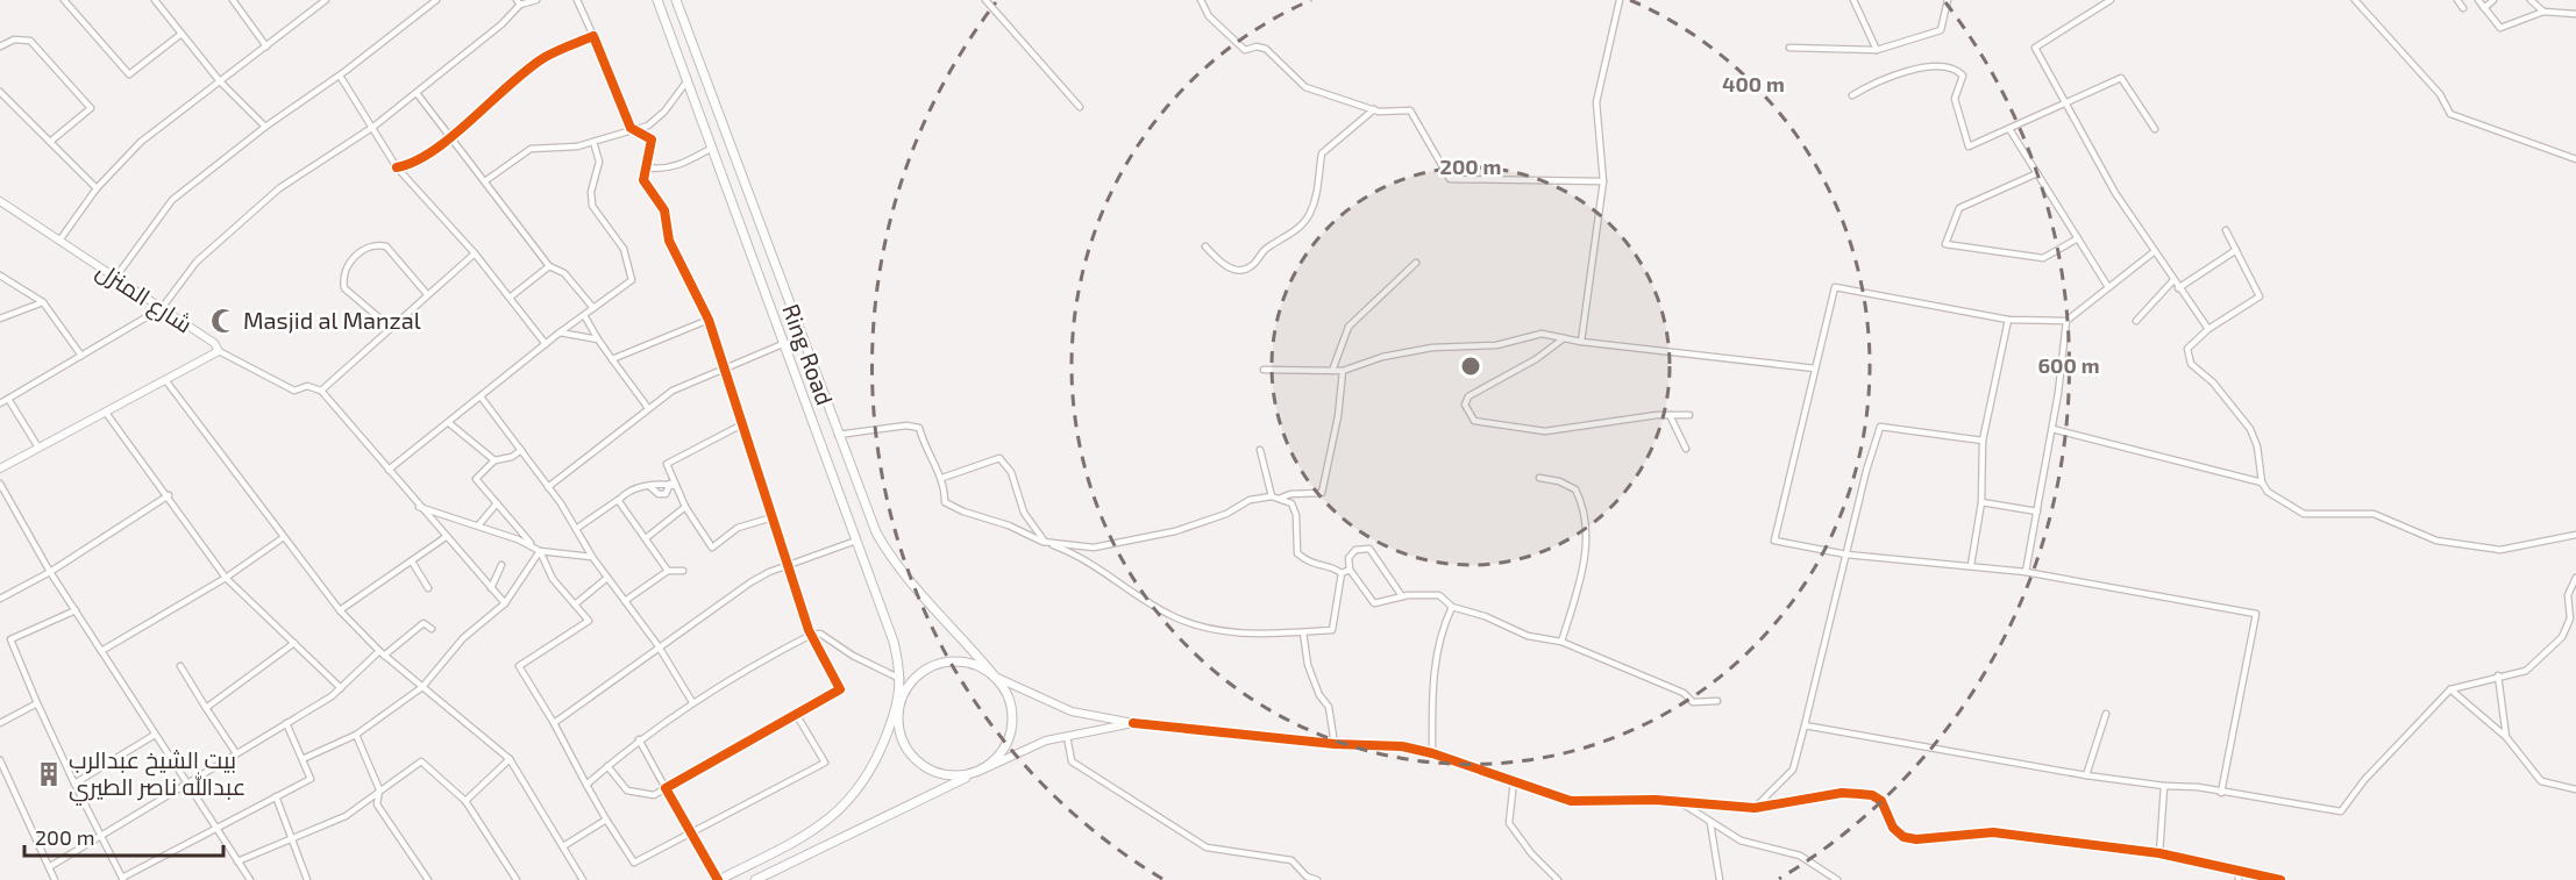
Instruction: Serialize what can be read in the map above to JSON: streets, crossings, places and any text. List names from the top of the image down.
{
  "streets": {
    "main road": ["Ring Road"],
    "street": ["شارع المنزل"]
  },
  "places": {
    "mosque": ["Masjid al Manzal"],
    "building": ["بيت الشيخ عبدالرب عبدالله ناصر الطيري"]
  },
  "scale_bar": "200 m",
  "rings": ["400 m", "200 m", "600 m"]
}
